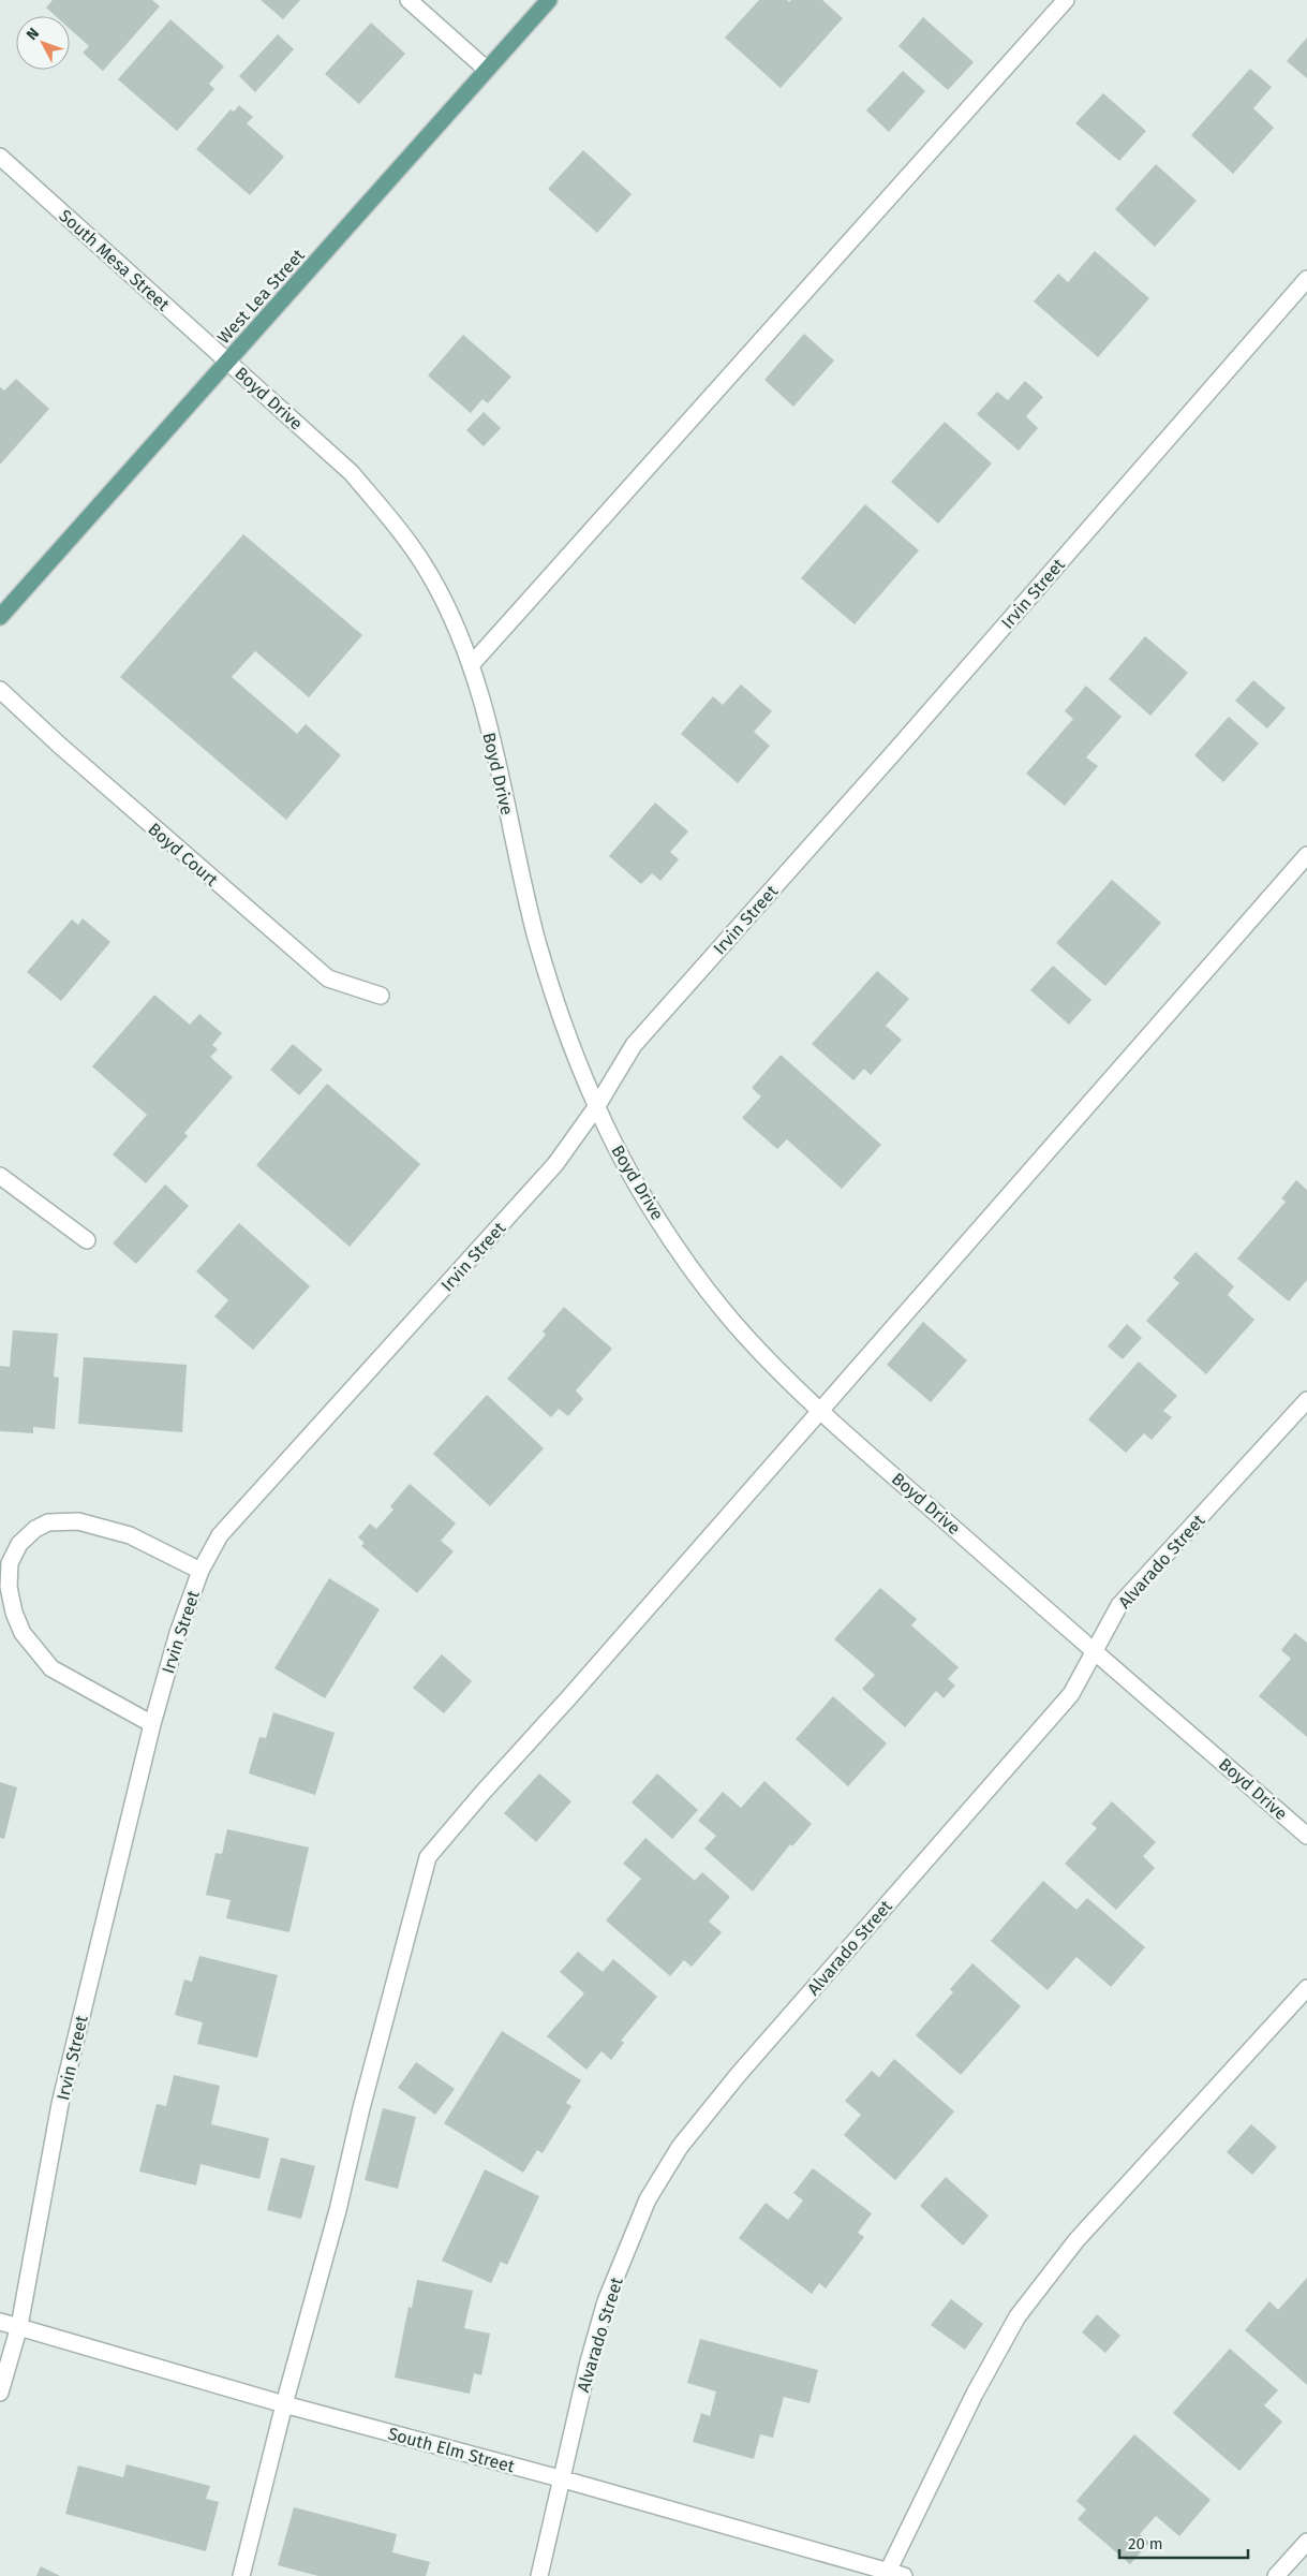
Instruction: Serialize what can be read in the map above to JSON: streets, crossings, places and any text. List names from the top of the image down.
{
  "streets": {
    "main road": ["West Lea Street"],
    "street": [
      "South Mesa Street",
      "Boyd Drive",
      "Irvin Street",
      "Boyd Court",
      "Alvarado Street",
      "South Elm Street"
    ]
  },
  "crossings": [
    ["South Mesa Street", "West Lea Street"],
    ["South Mesa Street", "Boyd Drive"],
    ["West Lea Street", "Boyd Drive"],
    ["Boyd Drive", "Irvin Street"],
    ["Boyd Drive", "Alvarado Street"],
    ["Irvin Street", "South Elm Street"],
    ["Alvarado Street", "South Elm Street"]
  ],
  "scale_bar": "20 m",
  "north": "top left"
}
